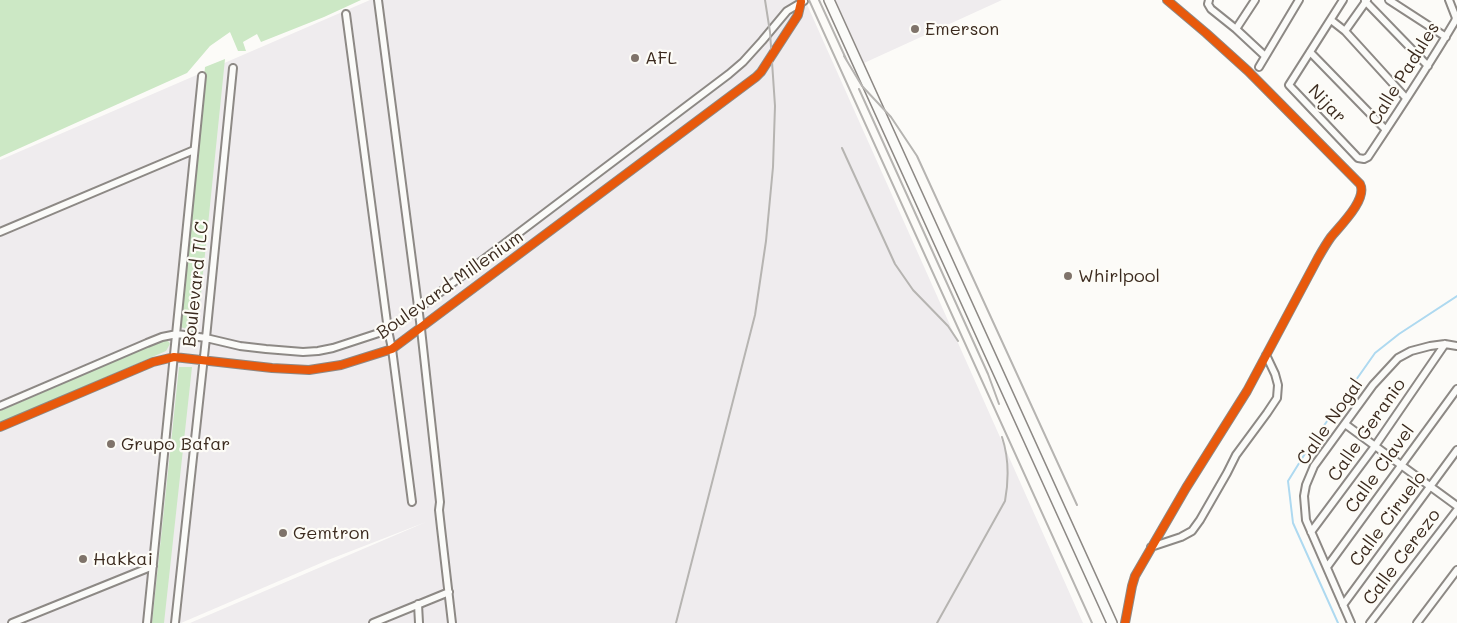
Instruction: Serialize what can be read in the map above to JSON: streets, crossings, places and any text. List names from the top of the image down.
{
  "streets": {
    "street": [
      "Calle Padules",
      "Nijar",
      "Boulevard TLC",
      "Boulevard Millenium",
      "Calle Nogal",
      "Calle Geranio",
      "Calle Clavel",
      "Calle Ciruelo",
      "Calle Cerezo"
    ]
  },
  "crossings": [
    ["Calle Padules", "Nijar"],
    ["Boulevard TLC", "Boulevard Millenium"],
    ["Calle Nogal", "Calle Geranio"],
    ["Calle Nogal", "Calle Clavel"],
    ["Calle Nogal", "Calle Ciruelo"]
  ],
  "places": [
    "Emerson",
    "AFL",
    "Whirlpool",
    "Grupo Bafar",
    "Gemtron",
    "Hakkai"
  ]
}
